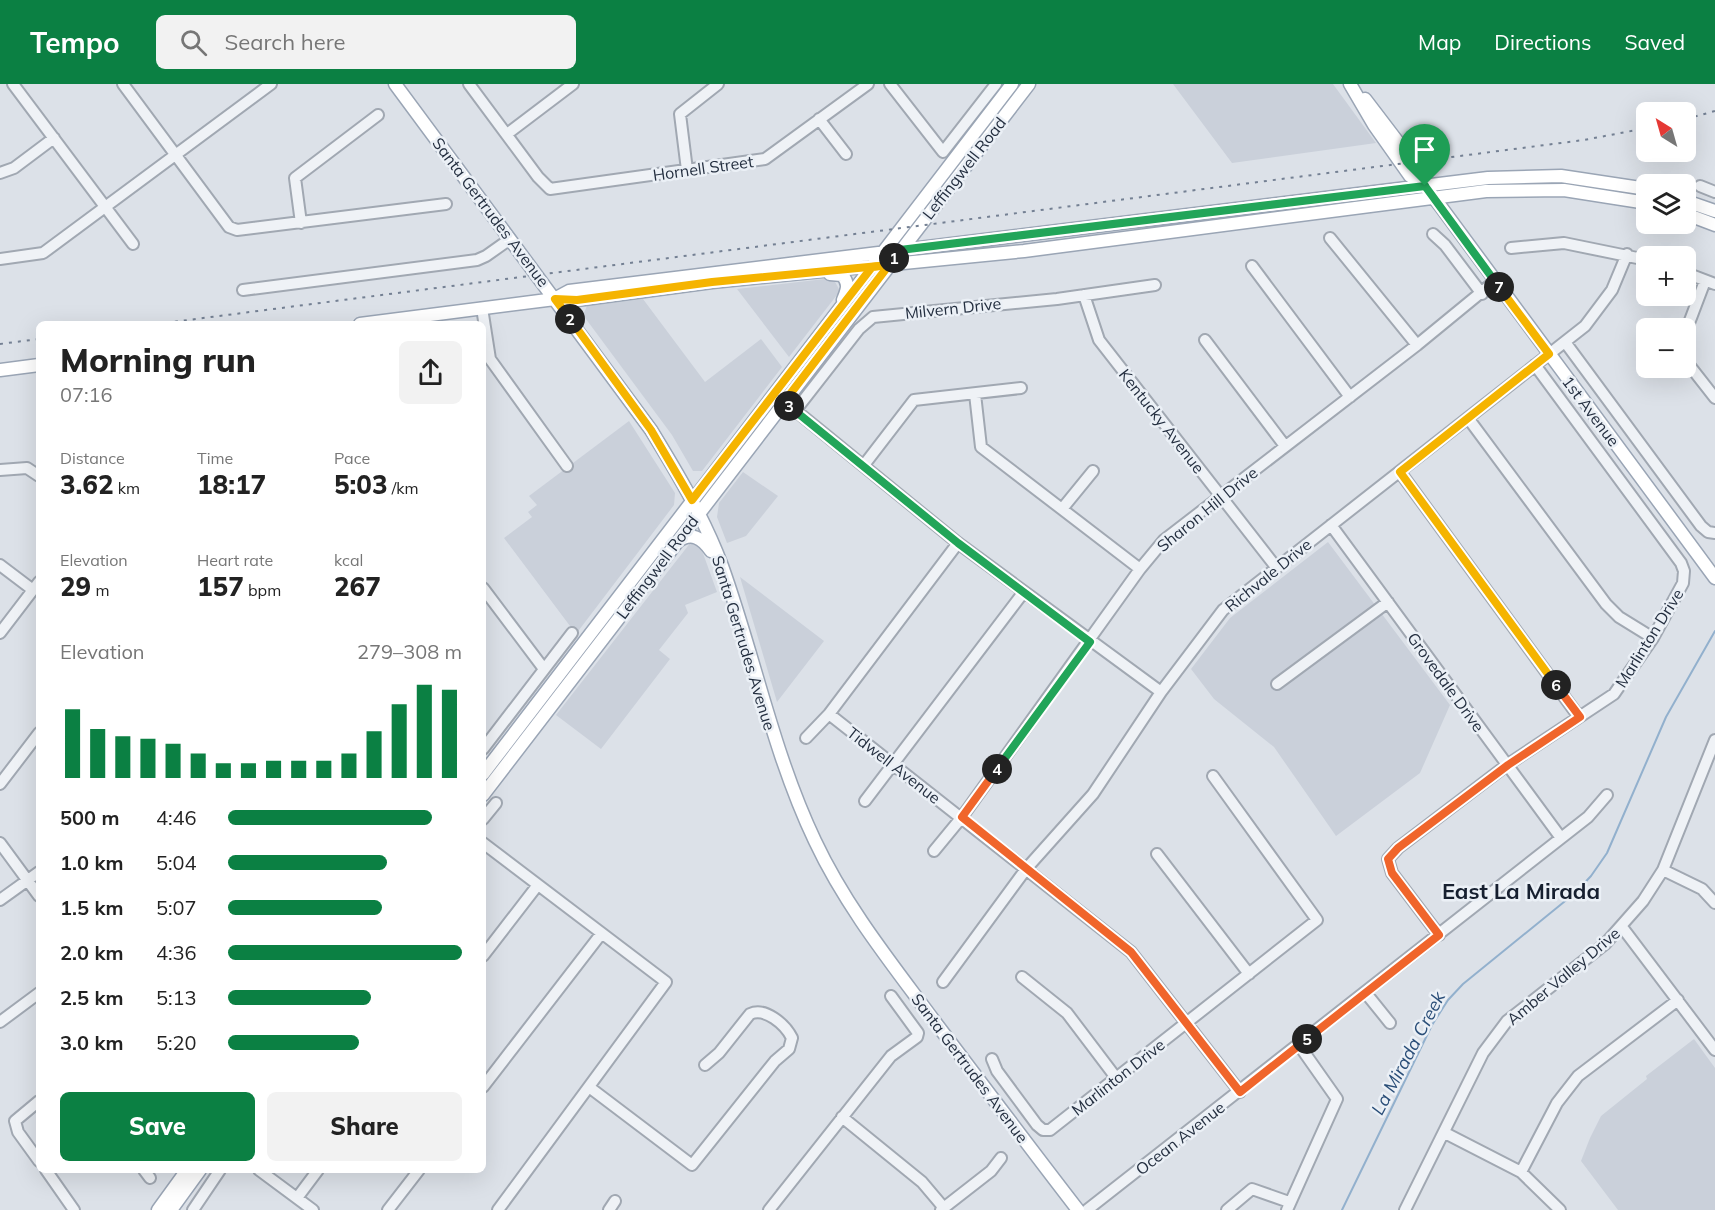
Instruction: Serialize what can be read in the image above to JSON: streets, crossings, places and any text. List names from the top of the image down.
{
  "streets": {
    "main road": ["Leffingwell Road", "Santa Gertrudes Avenue", "1st Avenue"],
    "street": [
      "Hornell Street",
      "Milvern Drive",
      "Kentucky Avenue",
      "Sharon Hill Drive",
      "Richvale Drive",
      "Marlinton Drive",
      "Grovedale Drive",
      "Tidwell Avenue",
      "Amber Valley Drive",
      "Ocean Avenue"
    ]
  },
  "crossings": [
    ["Leffingwell Road", "Santa Gertrudes Avenue"],
    ["Milvern Drive", "Kentucky Avenue"],
    ["1st Avenue", "Sharon Hill Drive"],
    ["1st Avenue", "Richvale Drive"],
    ["Kentucky Avenue", "Sharon Hill Drive"],
    ["Kentucky Avenue", "Richvale Drive"],
    ["Sharon Hill Drive", "Tidwell Avenue"],
    ["Richvale Drive", "Marlinton Drive"],
    ["Richvale Drive", "Grovedale Drive"],
    ["Richvale Drive", "Tidwell Avenue"],
    ["Marlinton Drive", "Grovedale Drive"],
    ["Marlinton Drive", "Tidwell Avenue"],
    ["Marlinton Drive", "Ocean Avenue"],
    ["Grovedale Drive", "Ocean Avenue"],
    ["Tidwell Avenue", "Ocean Avenue"]
  ],
  "districts": ["East La Mirada"],
  "water": ["La Mirada Creek"],
  "north": "top left",
  "page": {
    "header": "Tempo",
    "search": "Search here",
    "nav": ["Map", "Directions", "Saved"],
    "map_buttons": ["+", "−"],
    "pins": [
      "1",
      "7",
      "2",
      "3",
      "6",
      "4",
      "5"
    ],
    "heading": ["Morning run", "07:16"],
    "stats": [
      ["Distance", "3.62 km"],
      ["Time", "18:17"],
      ["Pace", "5:03 /km"],
      ["Elevation", "29 m"],
      ["Heart rate", "157 bpm"],
      ["kcal", "267"]
    ],
    "chart": ["Elevation", "279–308 m"],
    "list": [
      {
        "name": "500 m",
        "note": "4:46"
      },
      {
        "name": "1.0 km",
        "note": "5:04"
      },
      {
        "name": "1.5 km",
        "note": "5:07"
      },
      {
        "name": "2.0 km",
        "note": "4:36"
      },
      {
        "name": "2.5 km",
        "note": "5:13"
      },
      {
        "name": "3.0 km",
        "note": "5:20"
      }
    ],
    "buttons": ["Save", "Share"]
  }
}
